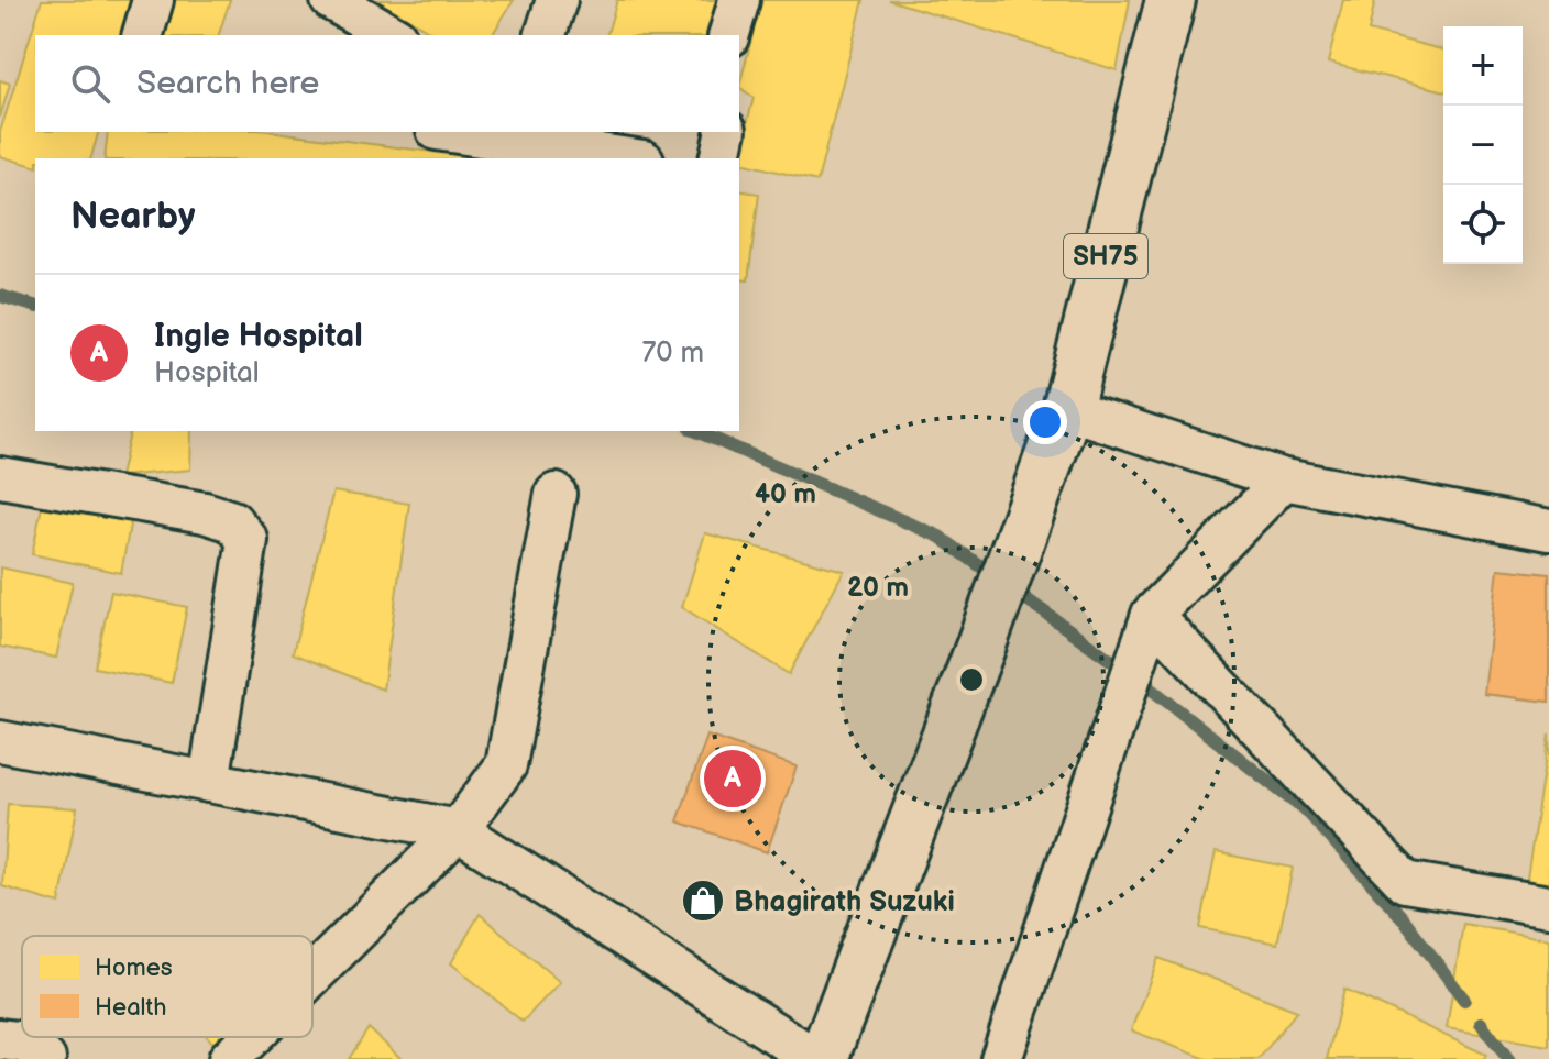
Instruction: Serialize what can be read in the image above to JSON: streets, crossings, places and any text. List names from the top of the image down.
{
  "streets": {
    "main road": ["SH75"]
  },
  "places": {
    "shop": ["Bhagirath Suzuki"]
  },
  "legend": ["Homes", "Health"],
  "page": {
    "map_buttons": ["+", "−"],
    "search": "Search here",
    "heading": "Nearby",
    "list": [
      {
        "mark": "A",
        "name": "Ingle Hospital",
        "note": "Hospital",
        "value": "70 m"
      }
    ],
    "pins": "A"
  },
  "rings": ["40 m", "20 m"]
}
